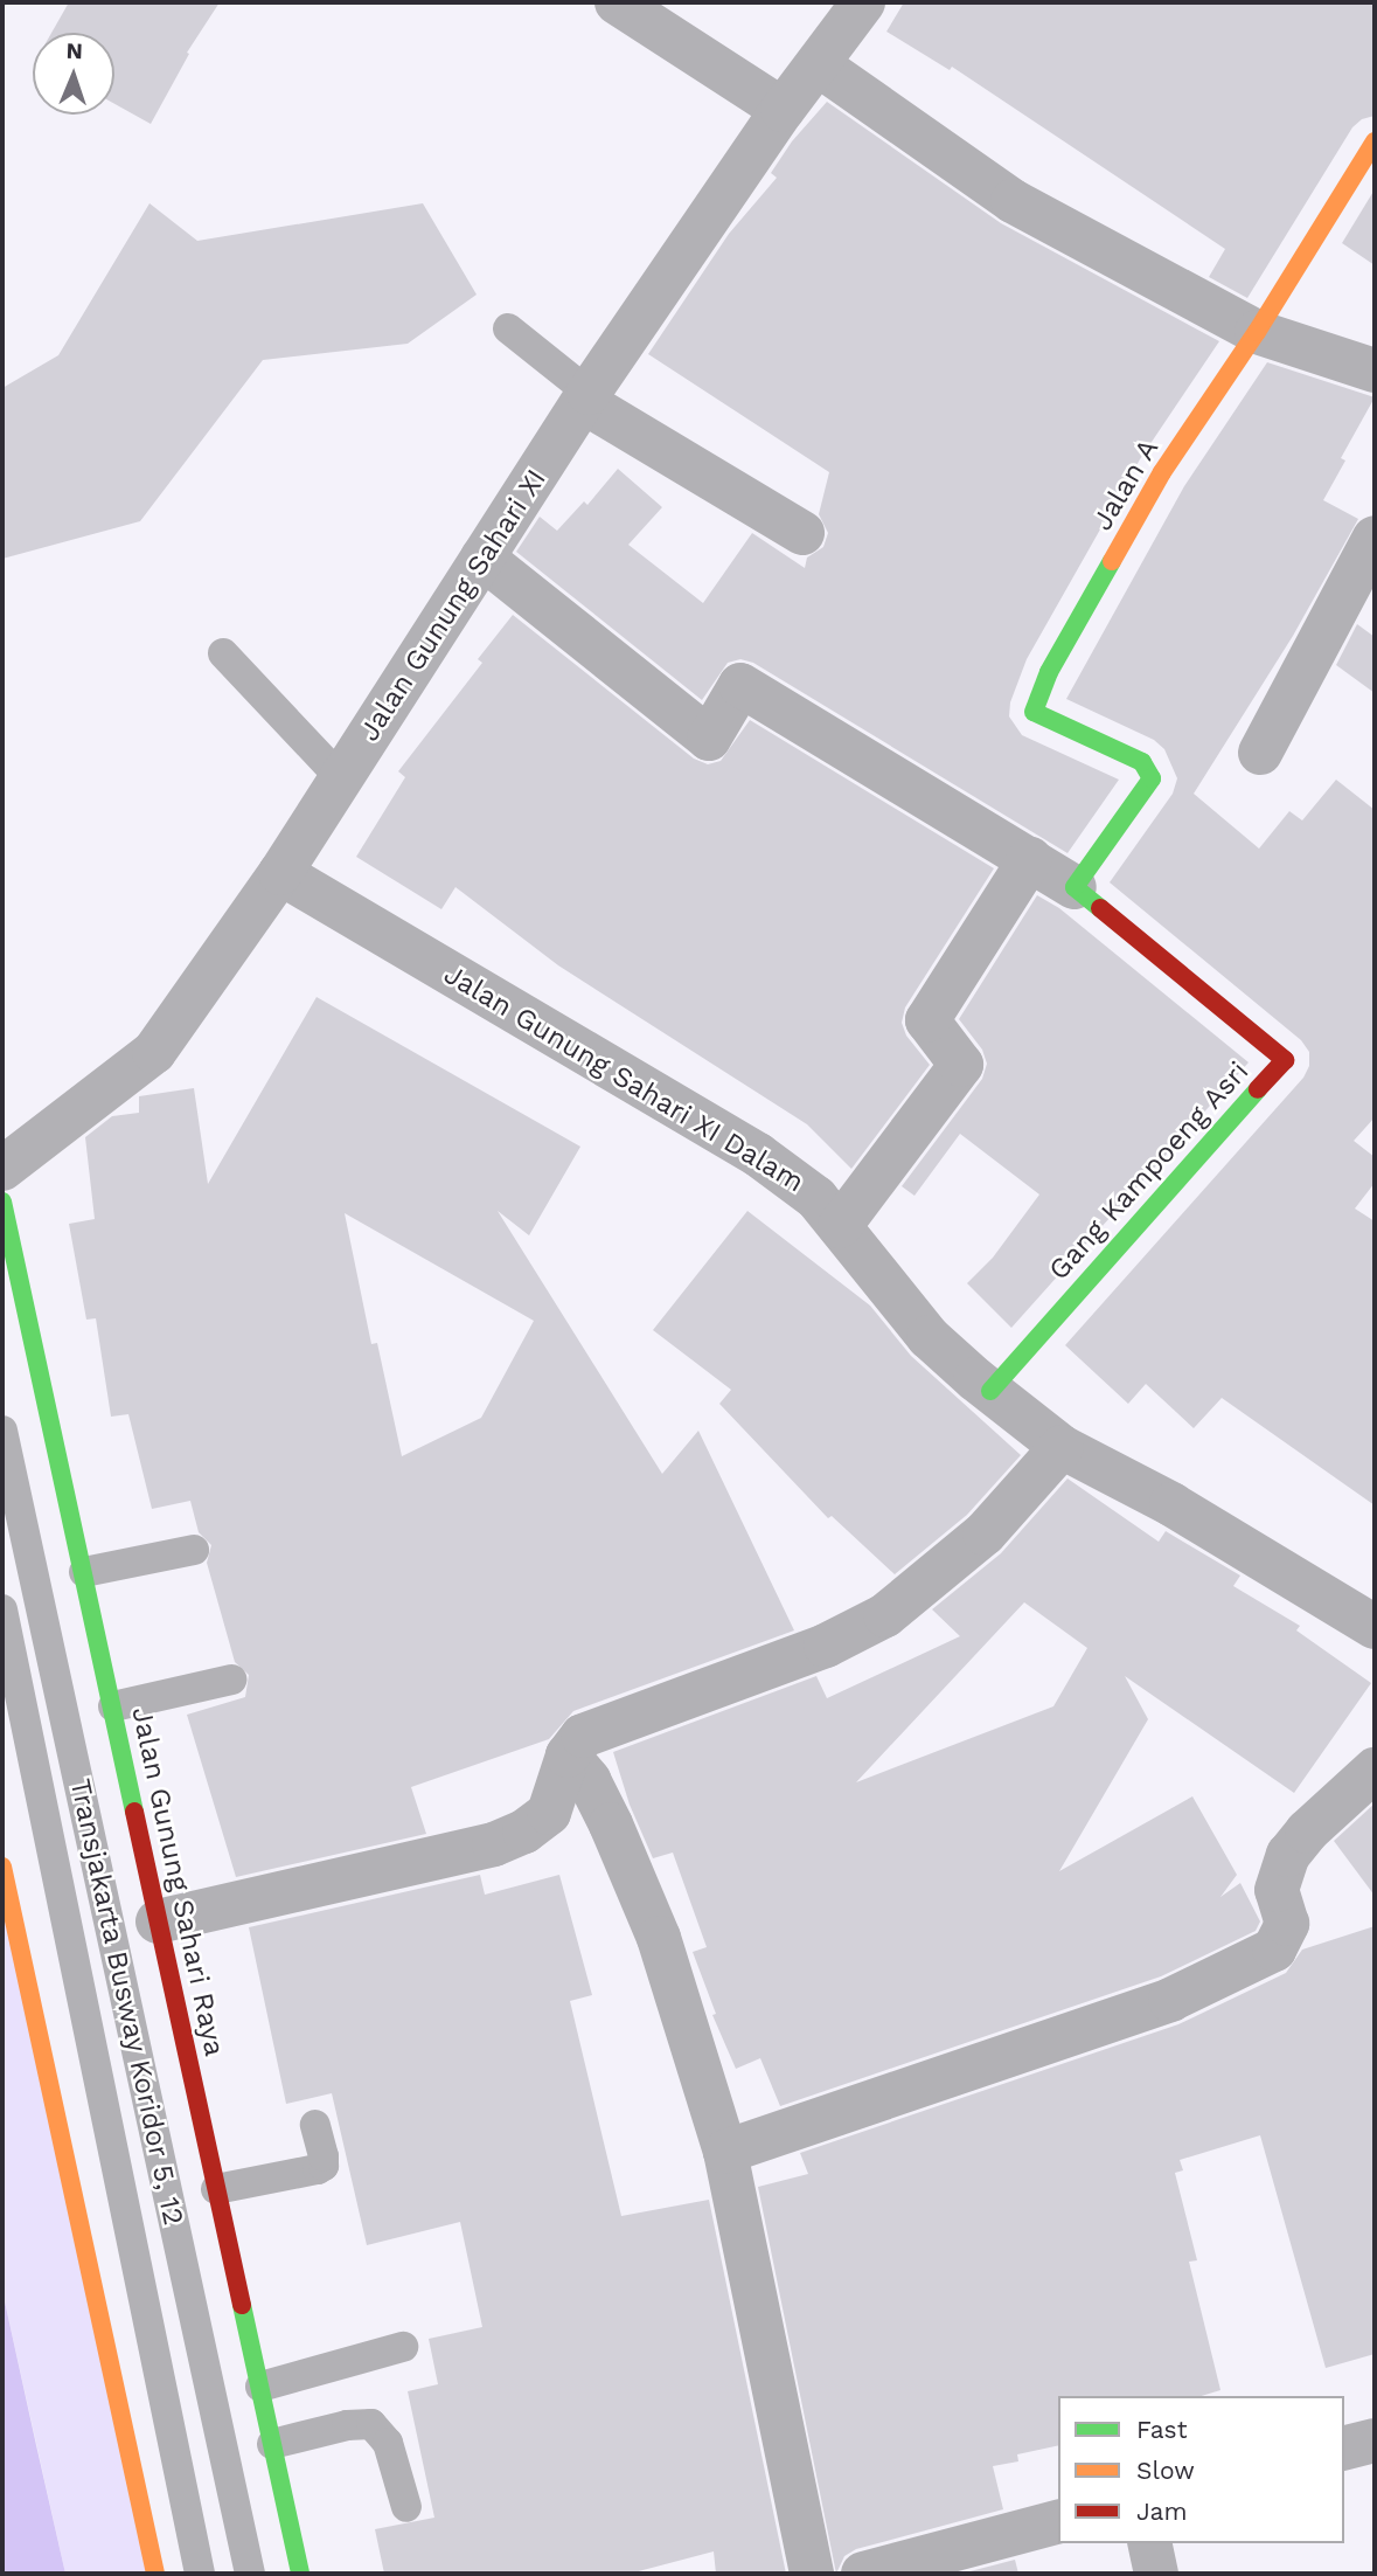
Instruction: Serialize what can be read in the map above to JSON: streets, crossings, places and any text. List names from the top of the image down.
{
  "streets": {
    "main road": ["Jalan A", "Gang Kampoeng Asri", "Jalan Gunung Sahari Raya"],
    "street": ["Jalan Gunung Sahari XI", "Jalan Gunung Sahari XI Dalam"],
    "lane": ["Transjakarta Busway Koridor 5, 12"]
  },
  "crossings": [
    ["Jalan A", "Gang Kampoeng Asri"],
    ["Jalan Gunung Sahari XI", "Jalan Gunung Sahari XI Dalam"],
    ["Jalan Gunung Sahari XI Dalam", "Gang Kampoeng Asri"]
  ],
  "legend": ["Fast", "Slow", "Jam"],
  "north": "top"
}
